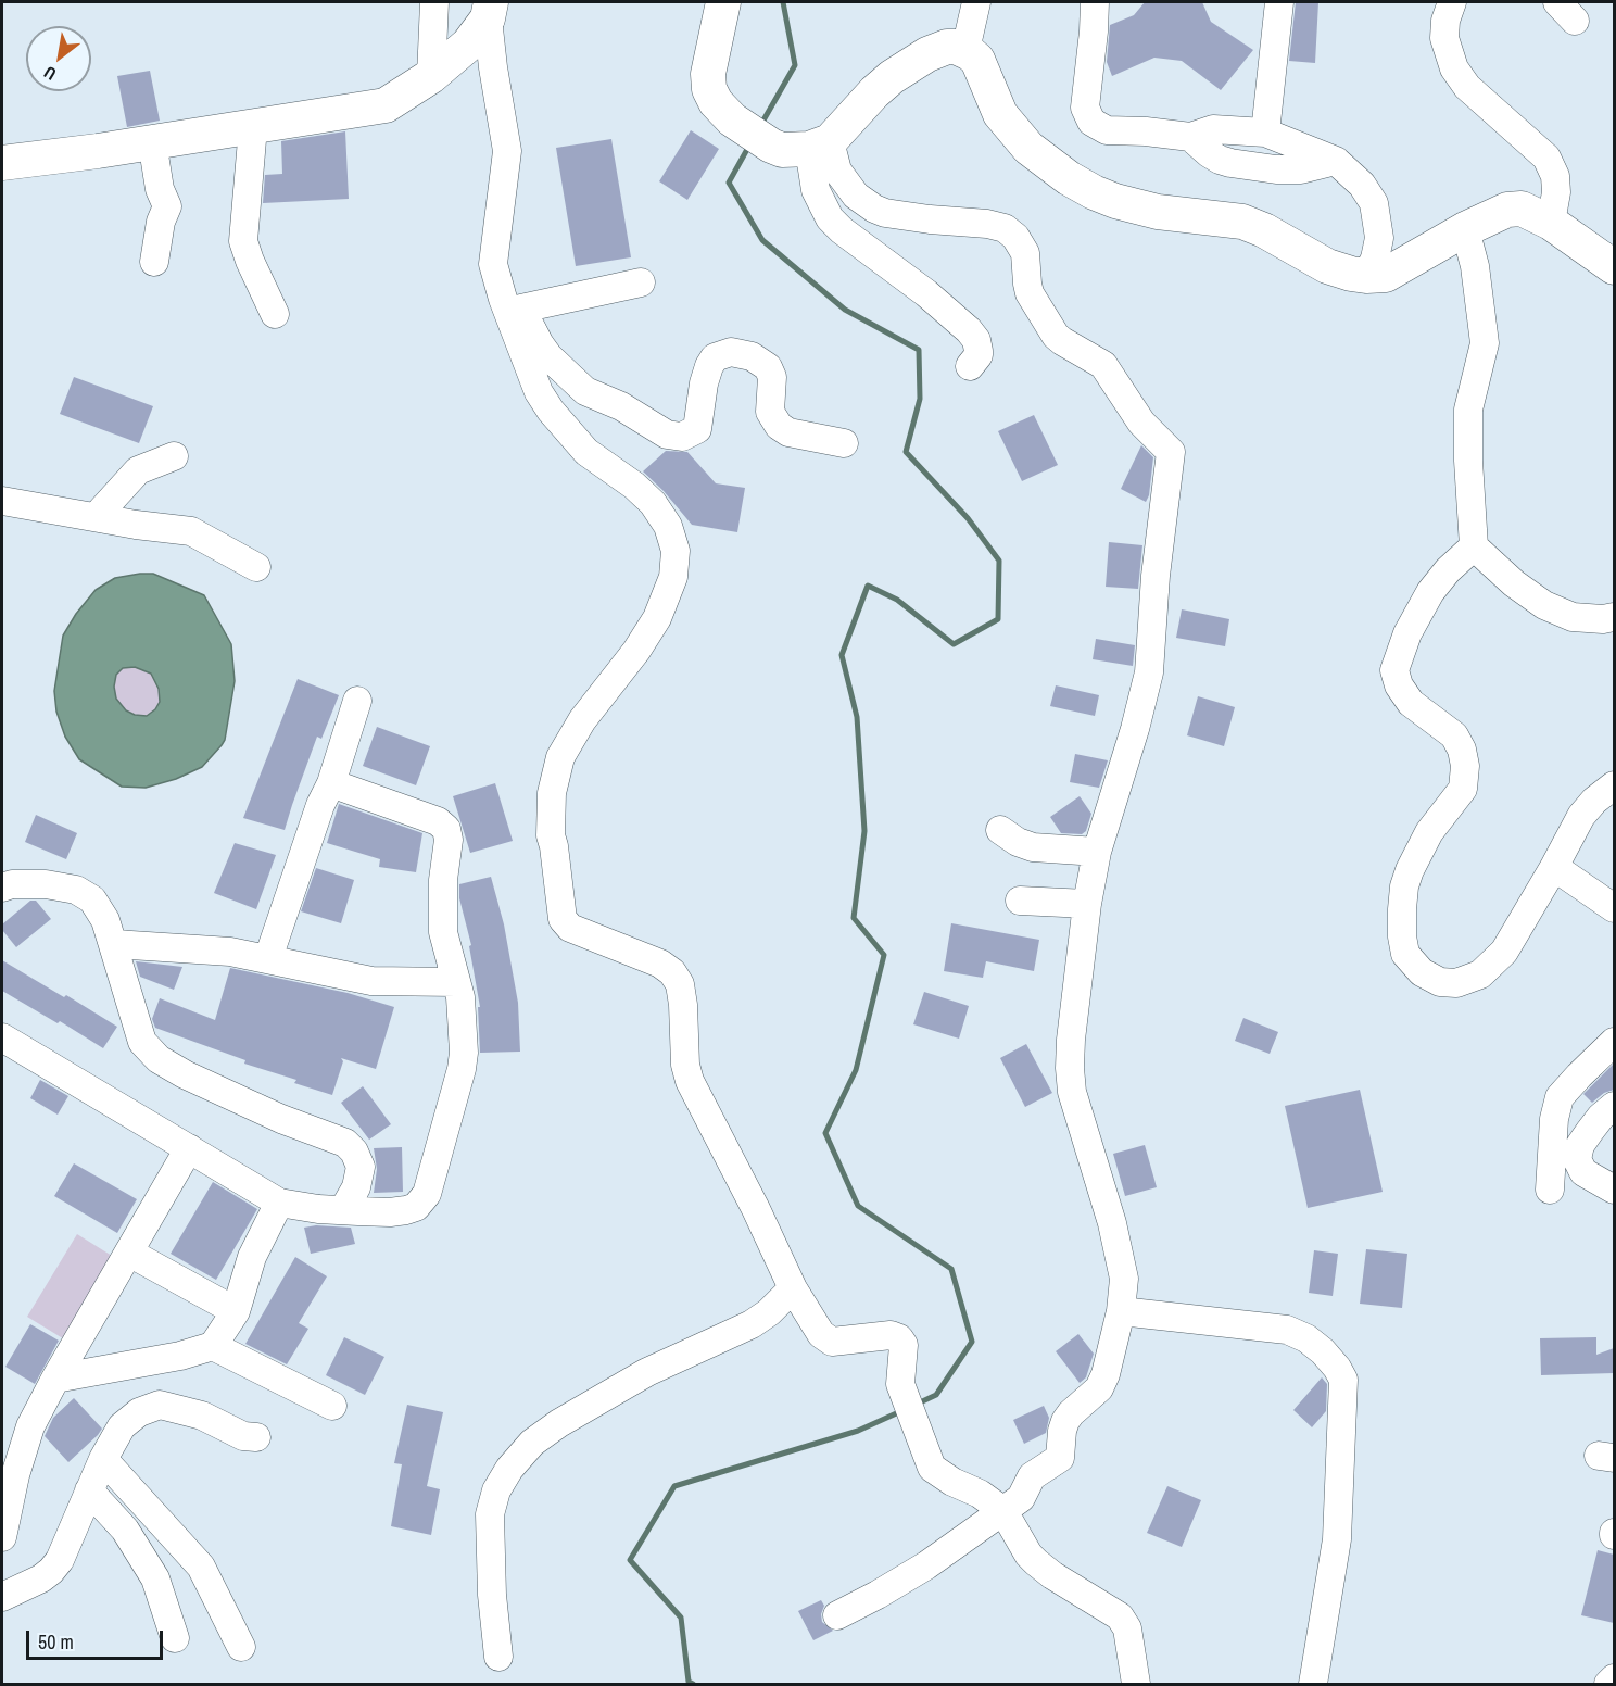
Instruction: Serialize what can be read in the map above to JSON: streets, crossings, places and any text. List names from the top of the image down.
{
  "scale_bar": "50 m",
  "north": "bottom left"
}
